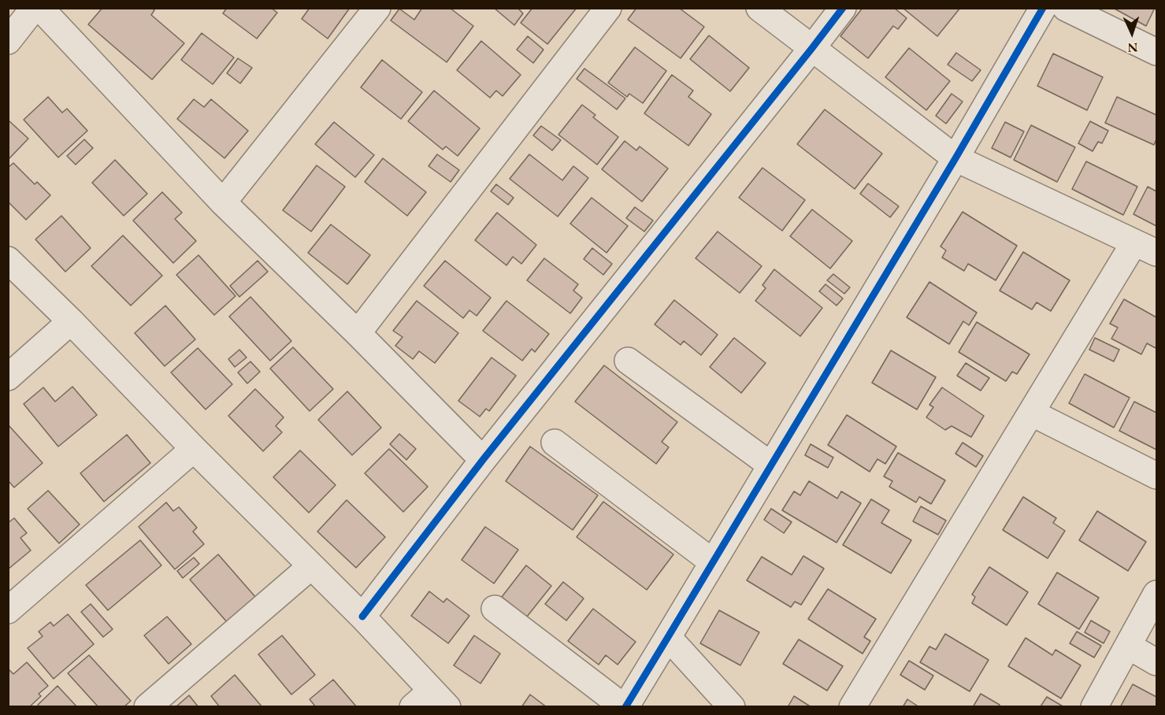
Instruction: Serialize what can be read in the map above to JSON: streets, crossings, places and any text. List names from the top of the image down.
{
  "north": "bottom"
}
